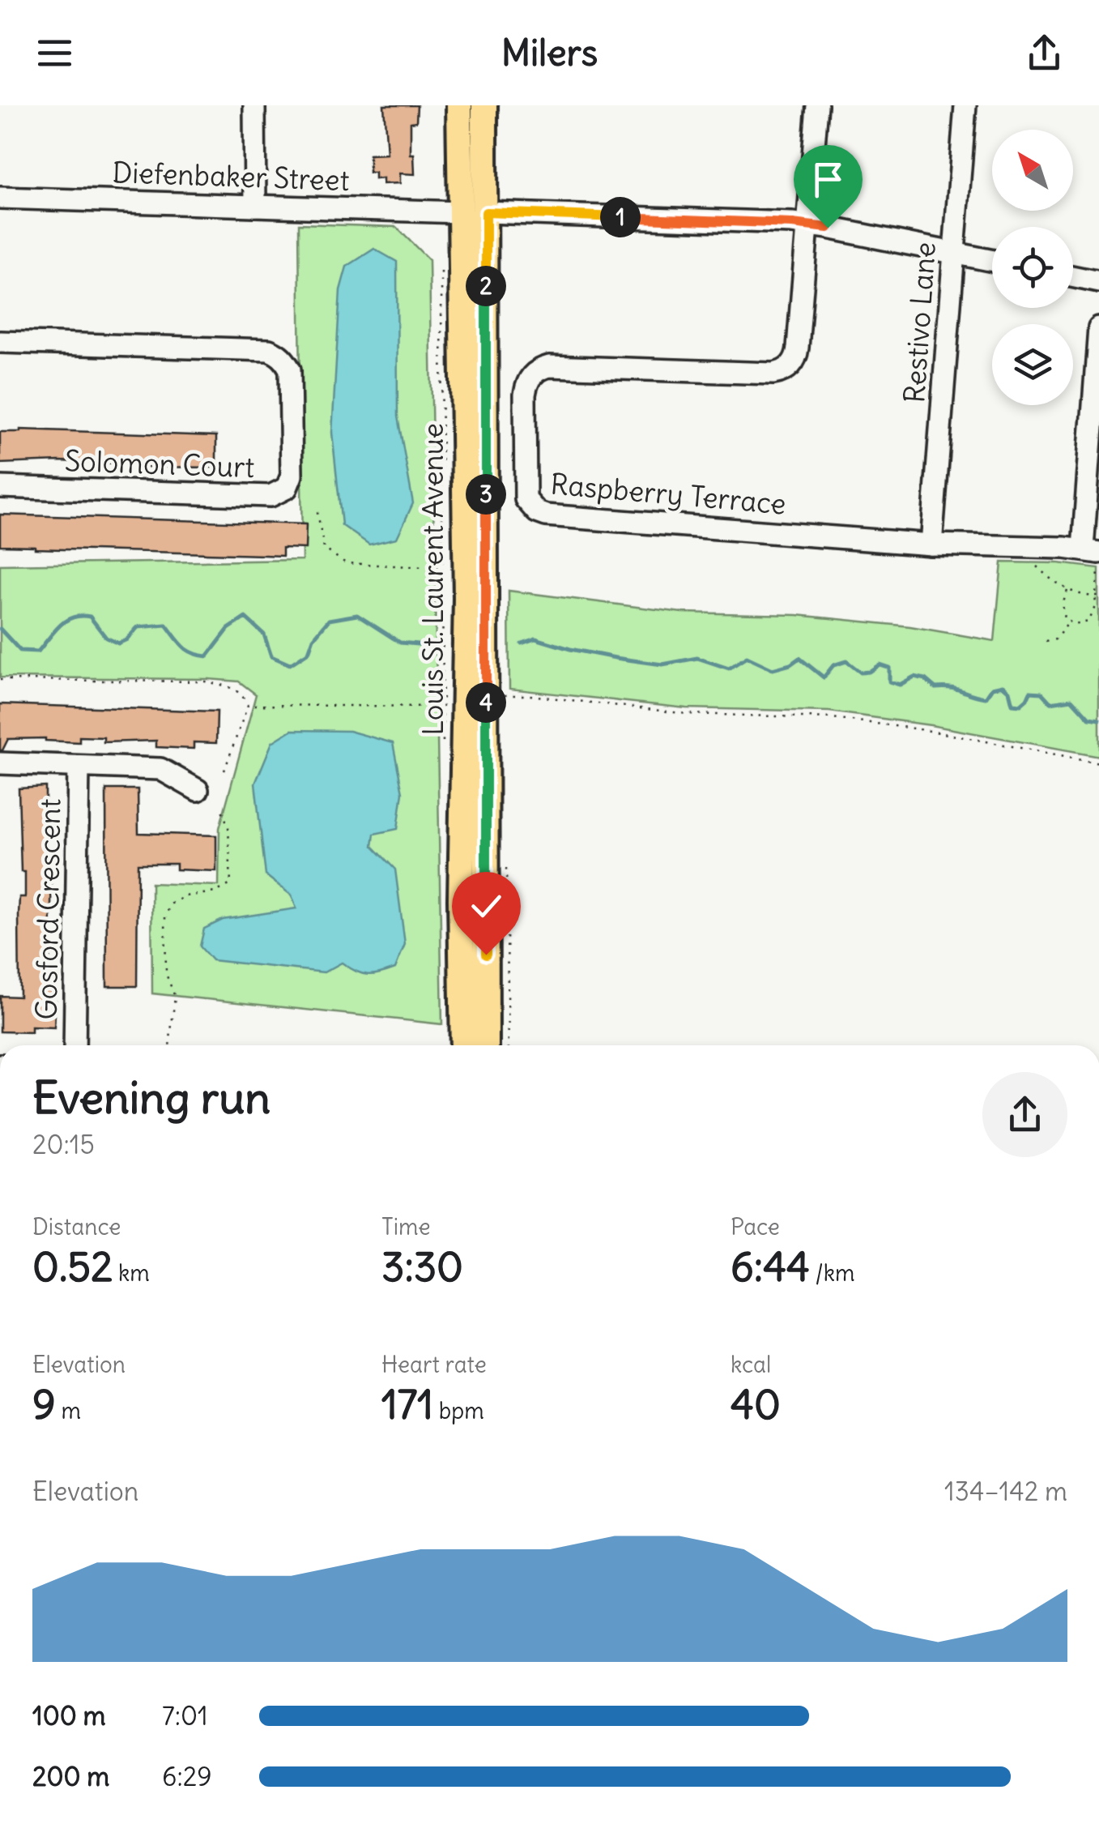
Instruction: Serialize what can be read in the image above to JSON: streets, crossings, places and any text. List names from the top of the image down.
{
  "streets": {
    "main road": ["Louis St. Laurent Avenue"],
    "street": [
      "Diefenbaker Street",
      "Restivo Lane",
      "Solomon Court",
      "Raspberry Terrace",
      "Gosford Crescent"
    ]
  },
  "crossings": [
    ["Diefenbaker Street", "Louis St. Laurent Avenue"],
    ["Restivo Lane", "Raspberry Terrace"]
  ],
  "north": "top left",
  "page": {
    "header": "Milers",
    "pins": [
      "1",
      "2",
      "3",
      "4"
    ],
    "heading": ["Evening run", "20:15"],
    "stats": [
      ["Distance", "0.52 km"],
      ["Time", "3:30"],
      ["Pace", "6:44 /km"],
      ["Elevation", "9 m"],
      ["Heart rate", "171 bpm"],
      ["kcal", "40"]
    ],
    "chart": ["Elevation", "134–142 m"],
    "list": [
      {
        "name": "100 m",
        "note": "7:01"
      },
      {
        "name": "200 m",
        "note": "6:29"
      }
    ]
  }
}
